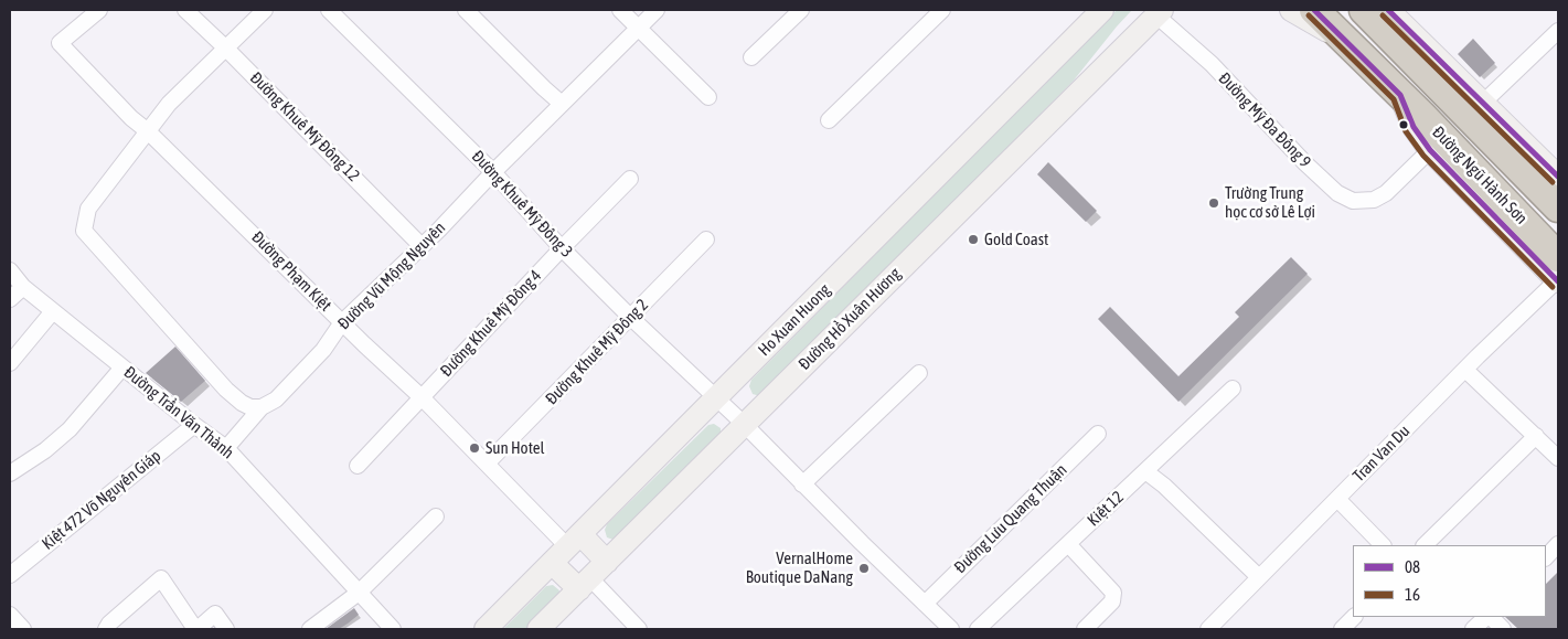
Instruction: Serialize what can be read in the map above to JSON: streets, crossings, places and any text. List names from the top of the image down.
{
  "streets": {
    "highway": ["Đường Ngũ Hành Sơn"],
    "main road": ["Đường Hồ Xuân Hương", "Ho Xuan Huong"],
    "street": [
      "Đường Mỹ Đa Đông 9",
      "Đường Khuê Mỹ Đông 12",
      "Đường Khuê Mỹ Đông 3",
      "Đường Phạm Kiệt",
      "Đường Vũ Mộng Nguyên",
      "Đường Khuê Mỹ Đông 4",
      "Đường Khuê Mỹ Đông 2",
      "Đường Trần Văn Thành",
      "Tran Van Du",
      "Kiệt 472 Võ Nguyên Giáp",
      "Kiệt 12",
      "Đường Lưu Quang Thuận"
    ]
  },
  "crossings": [
    ["Đường Mỹ Đa Đông 9", "Đường Ngũ Hành Sơn"],
    ["Đường Mỹ Đa Đông 9", "Đường Hồ Xuân Hương"],
    ["Đường Khuê Mỹ Đông 12", "Đường Vũ Mộng Nguyên"],
    ["Đường Ngũ Hành Sơn", "Tran Van Du"],
    ["Đường Khuê Mỹ Đông 3", "Đường Vũ Mộng Nguyên"],
    ["Đường Khuê Mỹ Đông 3", "Đường Hồ Xuân Hương"],
    ["Đường Khuê Mỹ Đông 3", "Ho Xuan Huong"],
    ["Đường Khuê Mỹ Đông 3", "Đường Khuê Mỹ Đông 4"],
    ["Đường Khuê Mỹ Đông 3", "Đường Khuê Mỹ Đông 2"],
    ["Đường Phạm Kiệt", "Đường Vũ Mộng Nguyên"],
    ["Đường Phạm Kiệt", "Ho Xuan Huong"],
    ["Đường Phạm Kiệt", "Đường Khuê Mỹ Đông 4"],
    ["Đường Phạm Kiệt", "Đường Khuê Mỹ Đông 2"],
    ["Đường Vũ Mộng Nguyên", "Đường Trần Văn Thành"],
    ["Đường Trần Văn Thành", "Kiệt 472 Võ Nguyên Giáp"]
  ],
  "places": [
    "Trường Trung học cơ sở Lê Lợi",
    "Gold Coast",
    "Sun Hotel",
    "VernalHome Boutique DaNang"
  ],
  "lines": ["transit line 08", "transit line 16"],
  "legend": ["08", "16"]
}
